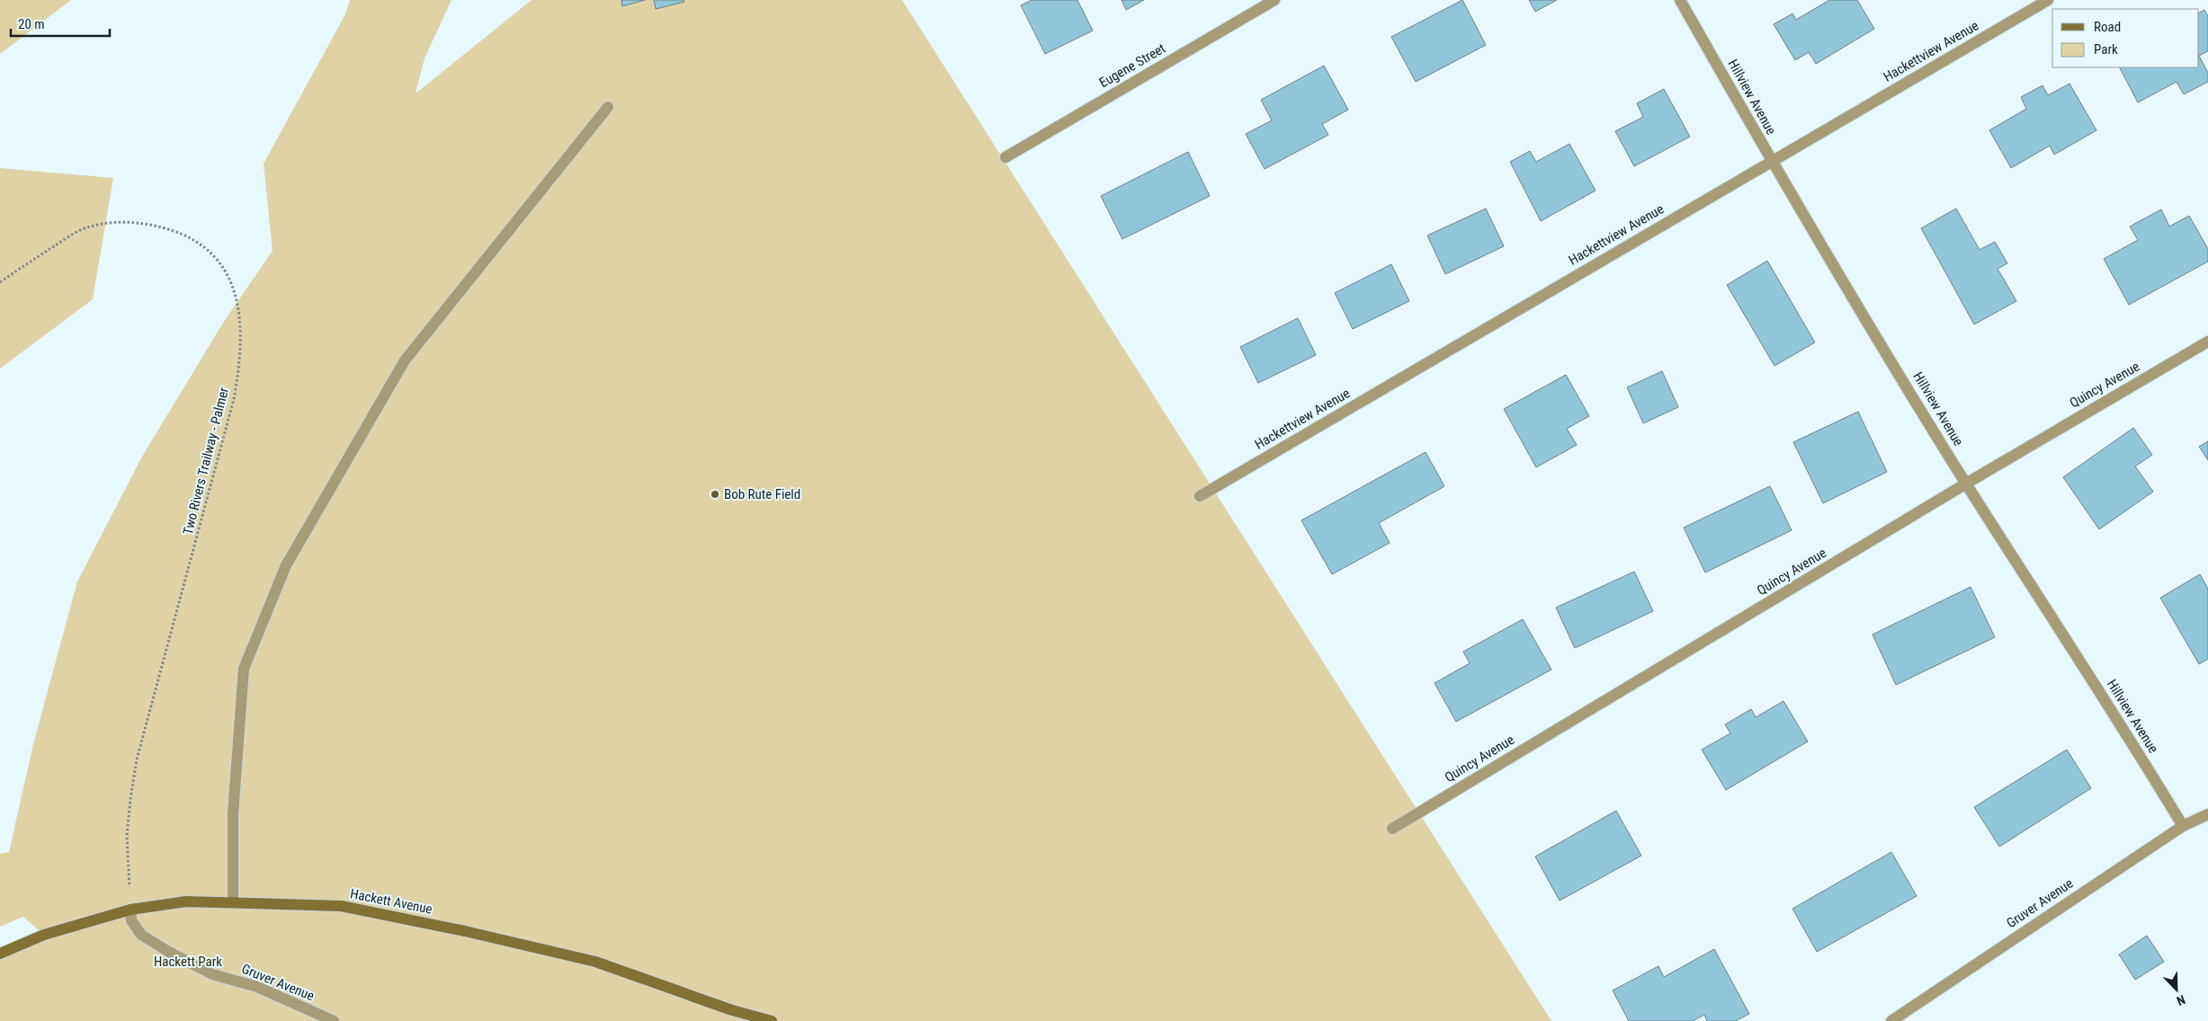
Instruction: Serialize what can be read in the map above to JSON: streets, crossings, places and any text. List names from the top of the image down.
{
  "streets": {
    "main road": ["Hackett Avenue"],
    "street": [
      "Hackettview Avenue",
      "Eugene Street",
      "Hillview Avenue",
      "Quincy Avenue",
      "Gruver Avenue"
    ],
    "path": ["Two Rivers Trailway - Palmer"]
  },
  "crossings": [
    ["Hackettview Avenue", "Hillview Avenue"],
    ["Hillview Avenue", "Quincy Avenue"],
    ["Hillview Avenue", "Gruver Avenue"],
    ["Two Rivers Trailway - Palmer", "Hackett Avenue"],
    ["Two Rivers Trailway - Palmer", "Gruver Avenue"],
    ["Hackett Avenue", "Gruver Avenue"]
  ],
  "parks": ["Hackett Park"],
  "places": ["Bob Rute Field"],
  "legend": ["Road", "Park"],
  "scale_bar": "20 m",
  "north": "bottom right"
}
